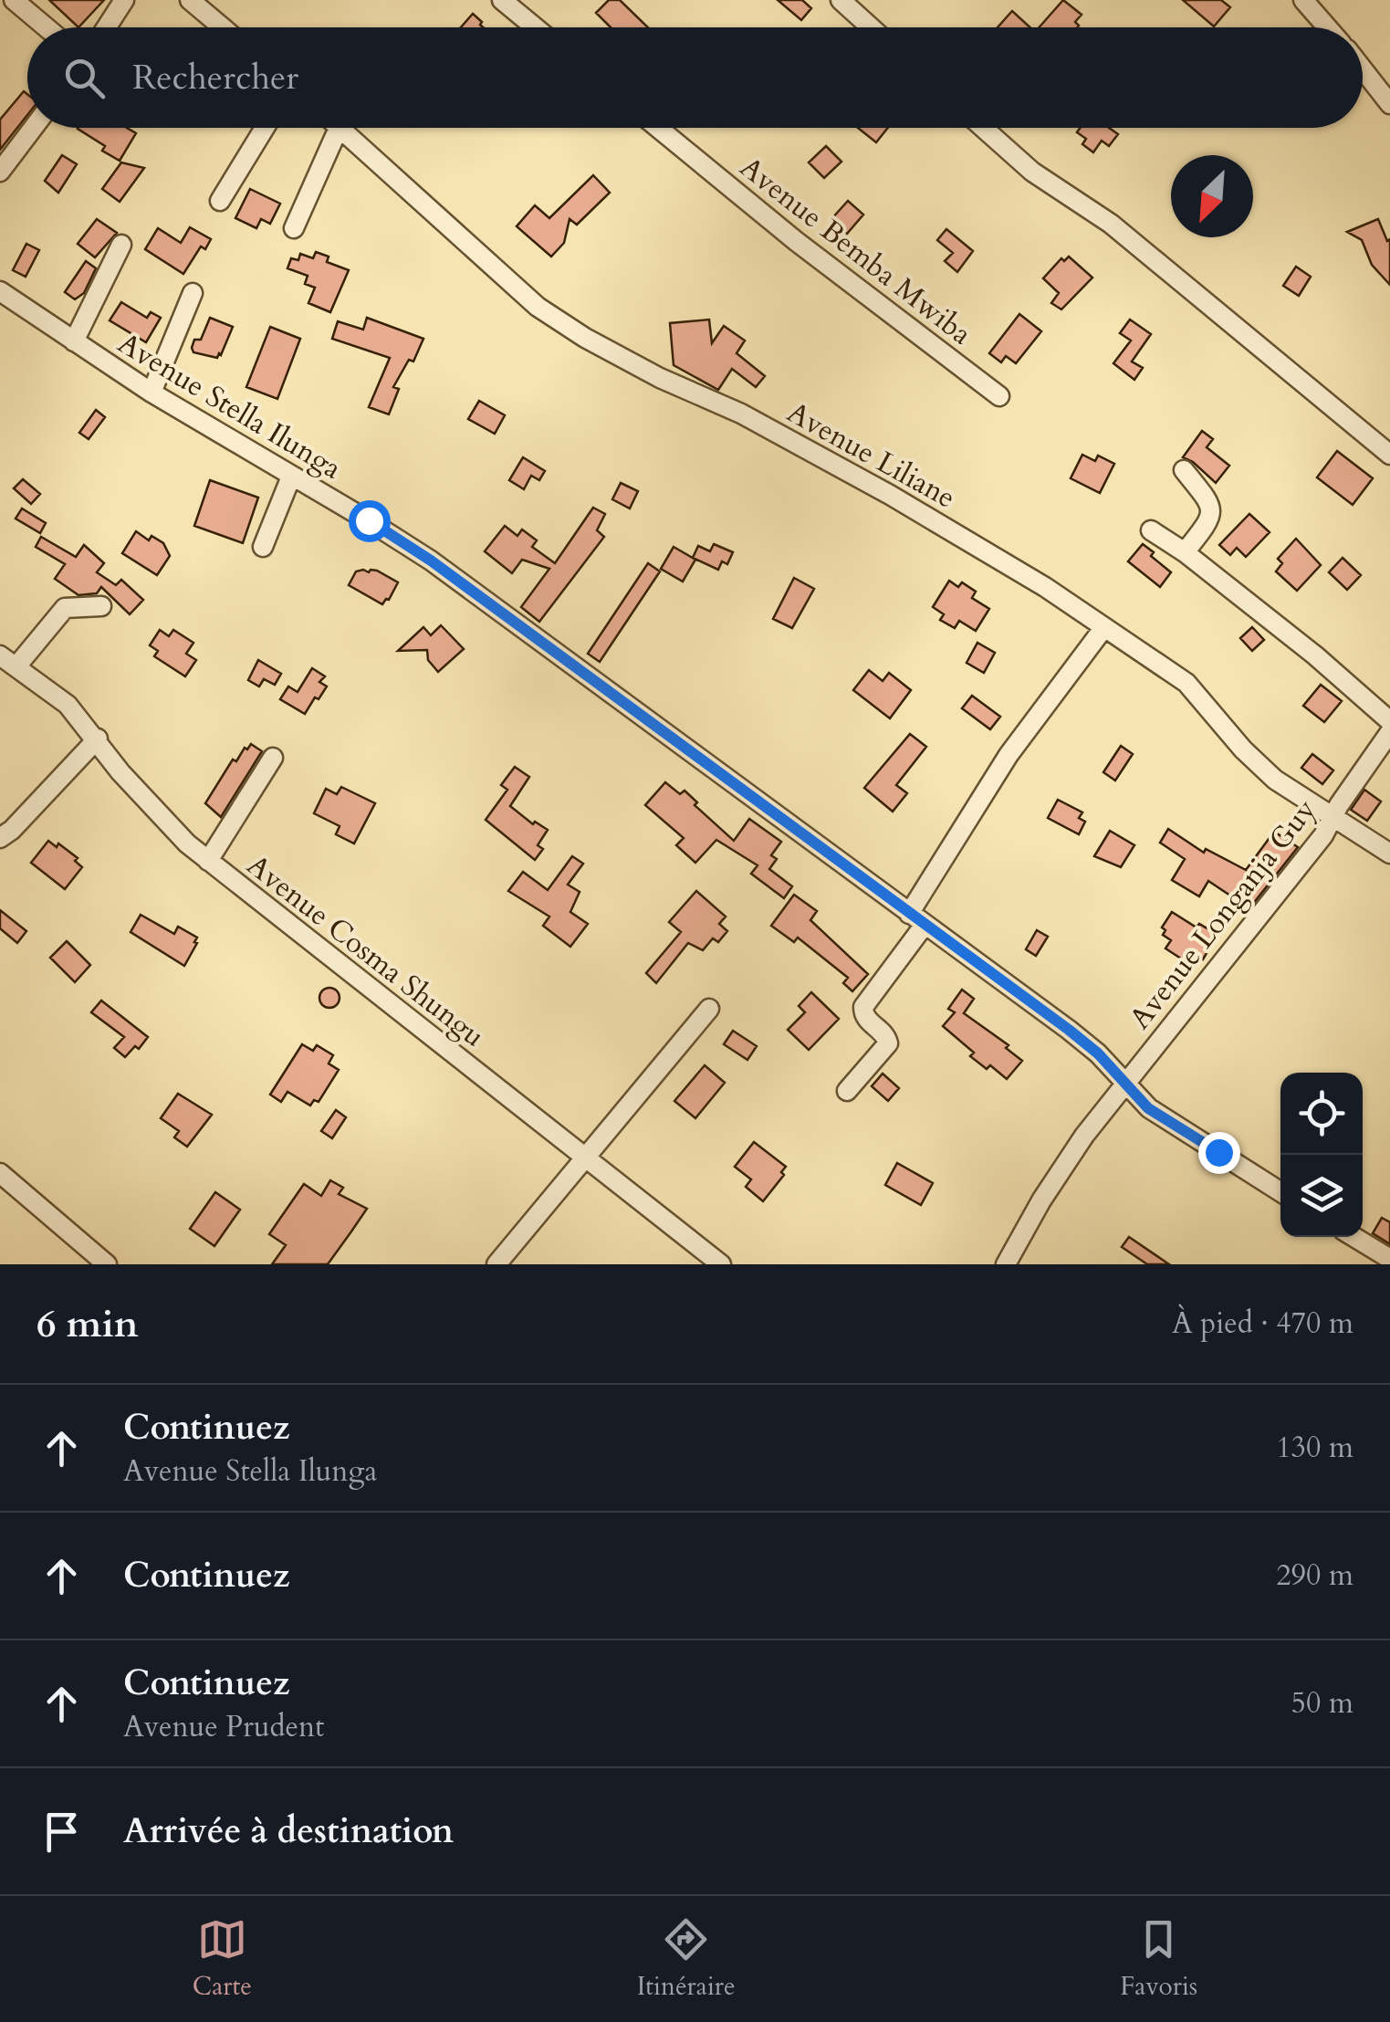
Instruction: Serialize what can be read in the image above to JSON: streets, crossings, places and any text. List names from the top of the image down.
{
  "streets": {
    "street": [
      "Avenue Bemba Mwiba",
      "Avenue Stella Ilunga",
      "Avenue Liliane",
      "Avenue Longanja Guy",
      "Avenue Cosma Shungu"
    ]
  },
  "crossings": [
    ["Avenue Stella Ilunga", "Avenue Longanja Guy"],
    ["Avenue Liliane", "Avenue Longanja Guy"]
  ],
  "north": "bottom left",
  "page": {
    "search": "Rechercher",
    "heading": ["6 min", "À pied · 470 m"],
    "list": [
      ["Continuez", "Avenue Stella Ilunga", "130 m"],
      ["Continuez", "290 m"],
      ["Continuez", "Avenue Prudent", "50 m"],
      "Arrivée à destination"
    ],
    "nav": ["Carte", "Itinéraire", "Favoris"]
  }
}
